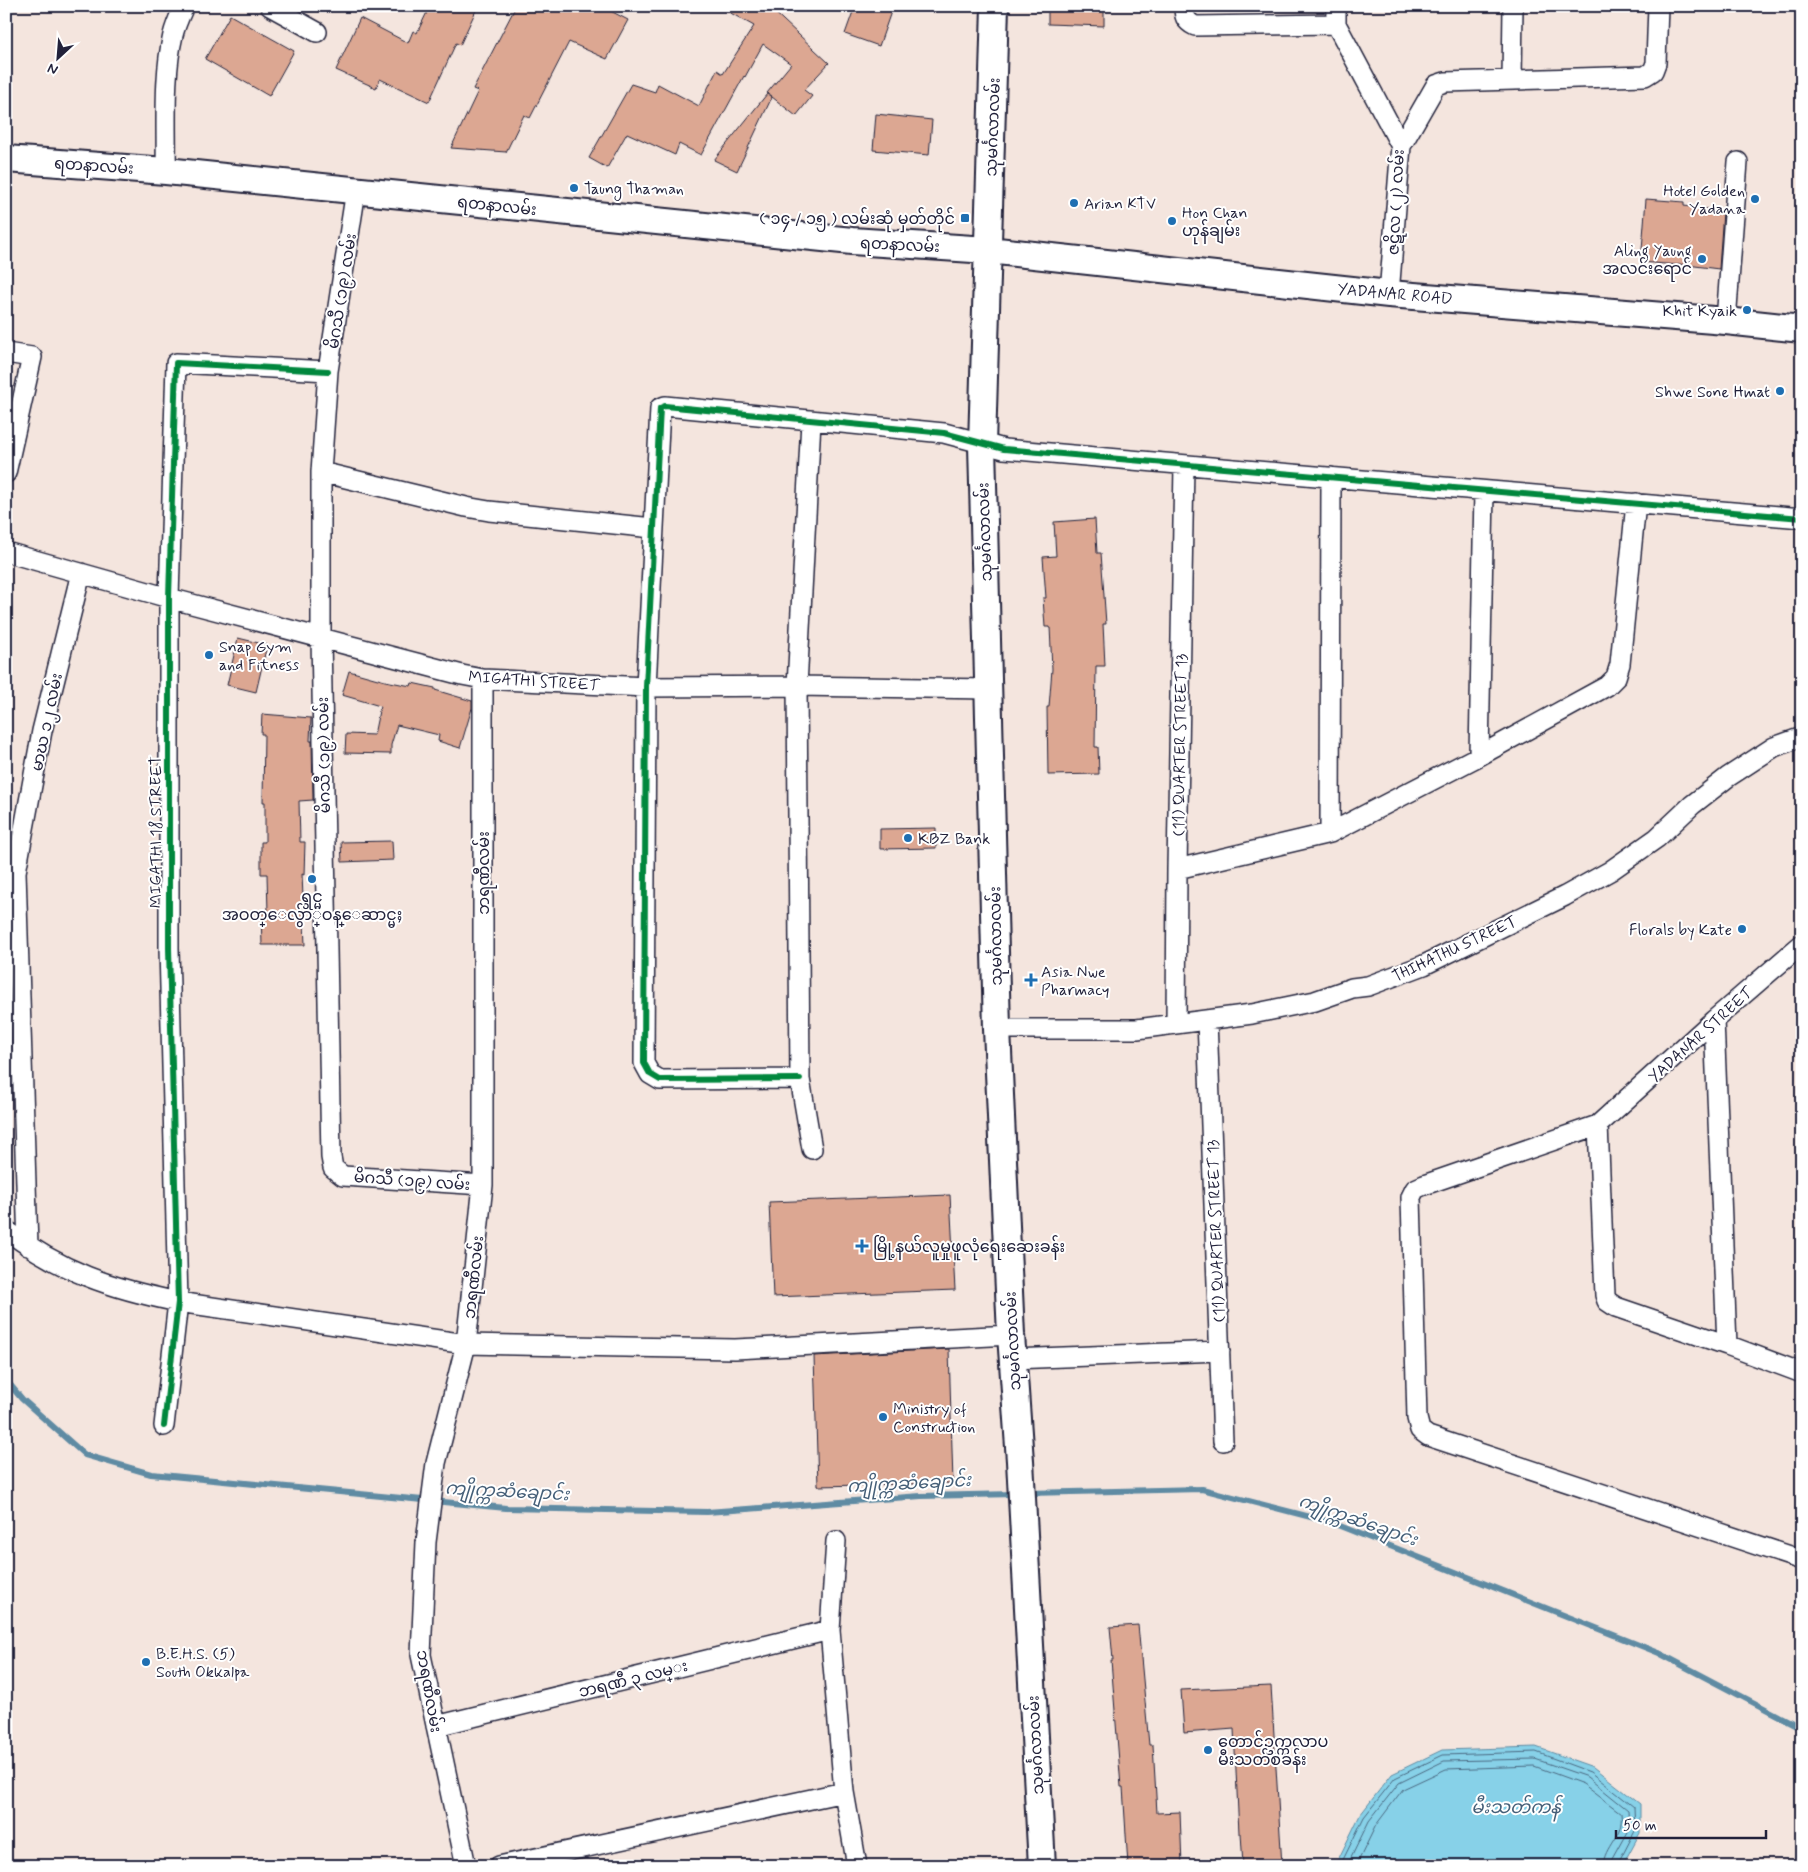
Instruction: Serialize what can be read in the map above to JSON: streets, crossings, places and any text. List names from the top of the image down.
{
  "streets": {
    "main road": ["သုမင်္ဂလာလမ်း", "ရတနာလမ်း", "YADANAR ROAD"],
    "street": [
      "ဇဋိလ (၂) လမ်း",
      "မိဂသီ (၁၉) လမ်း",
      "MIGATHI STREET",
      "မာဃ ၁၂ လမ်း",
      "(11) QUARTER STREET 13",
      "MIGATHI 18 STREET",
      "ဘရဏီလမ်း",
      "THIHATHU STREET",
      "YADANAR STREET",
      "ဘရဏီ ၃ လမ္း"
    ]
  },
  "crossings": [
    ["သုမင်္ဂလာလမ်း", "ရတနာလမ်း"],
    ["သုမင်္ဂလာလမ်း", "YADANAR ROAD"],
    ["သုမင်္ဂလာလမ်း", "MIGATHI STREET"],
    ["သုမင်္ဂလာလမ်း", "THIHATHU STREET"],
    ["ရတနာလမ်း", "မိဂသီ (၁၉) လမ်း"],
    ["ရတနာလမ်း", "YADANAR ROAD"],
    ["ဇဋိလ (၂) လမ်း", "YADANAR ROAD"],
    ["မိဂသီ (၁၉) လမ်း", "MIGATHI STREET"],
    ["မိဂသီ (၁၉) လမ်း", "MIGATHI 18 STREET"],
    ["မိဂသီ (၁၉) လမ်း", "ဘရဏီလမ်း"],
    ["MIGATHI STREET", "မာဃ ၁၂ လမ်း"],
    ["MIGATHI STREET", "MIGATHI 18 STREET"],
    ["MIGATHI STREET", "ဘရဏီလမ်း"],
    ["(11) QUARTER STREET 13", "THIHATHU STREET"],
    ["ဘရဏီလမ်း", "ဘရဏီ ၃ လမ္း"]
  ],
  "water": ["ကျိုက္ကဆံချောင်း", "မီးသတ်ကန်"],
  "places": {
    "other": [
      "Taung Thaman",
      "Hotel Golden Yadana",
      "Arian KTV",
      "Hon Chan ဟုန်ချမ်း",
      "Aling Yaung အလင်းရောင်",
      "Khit Kyaik",
      "Shwe Sone Hmat",
      "Snap Gym and Fitness",
      "KBZ Bank",
      "ရွင္မ အဝတ္ေလွ်ာ္ဝန္ေဆာင္မႈ",
      "Florals by Kate",
      "Ministry of Construction",
      "B.E.H.S. (5) South Okkalpa",
      "တောင်ဥက္ကလာပ မီးသတ်စခန်း"
    ],
    "transit": ["( ၁၄ / ၁၅ ) လမ်းဆုံ မှတ်တိုင်"],
    "health": ["Asia Nwe Pharmacy", "မြို့နယ်လူမှုဖူလုံရေးဆေးခန်း"]
  },
  "scale_bar": "50 m",
  "north": "bottom left"
}
